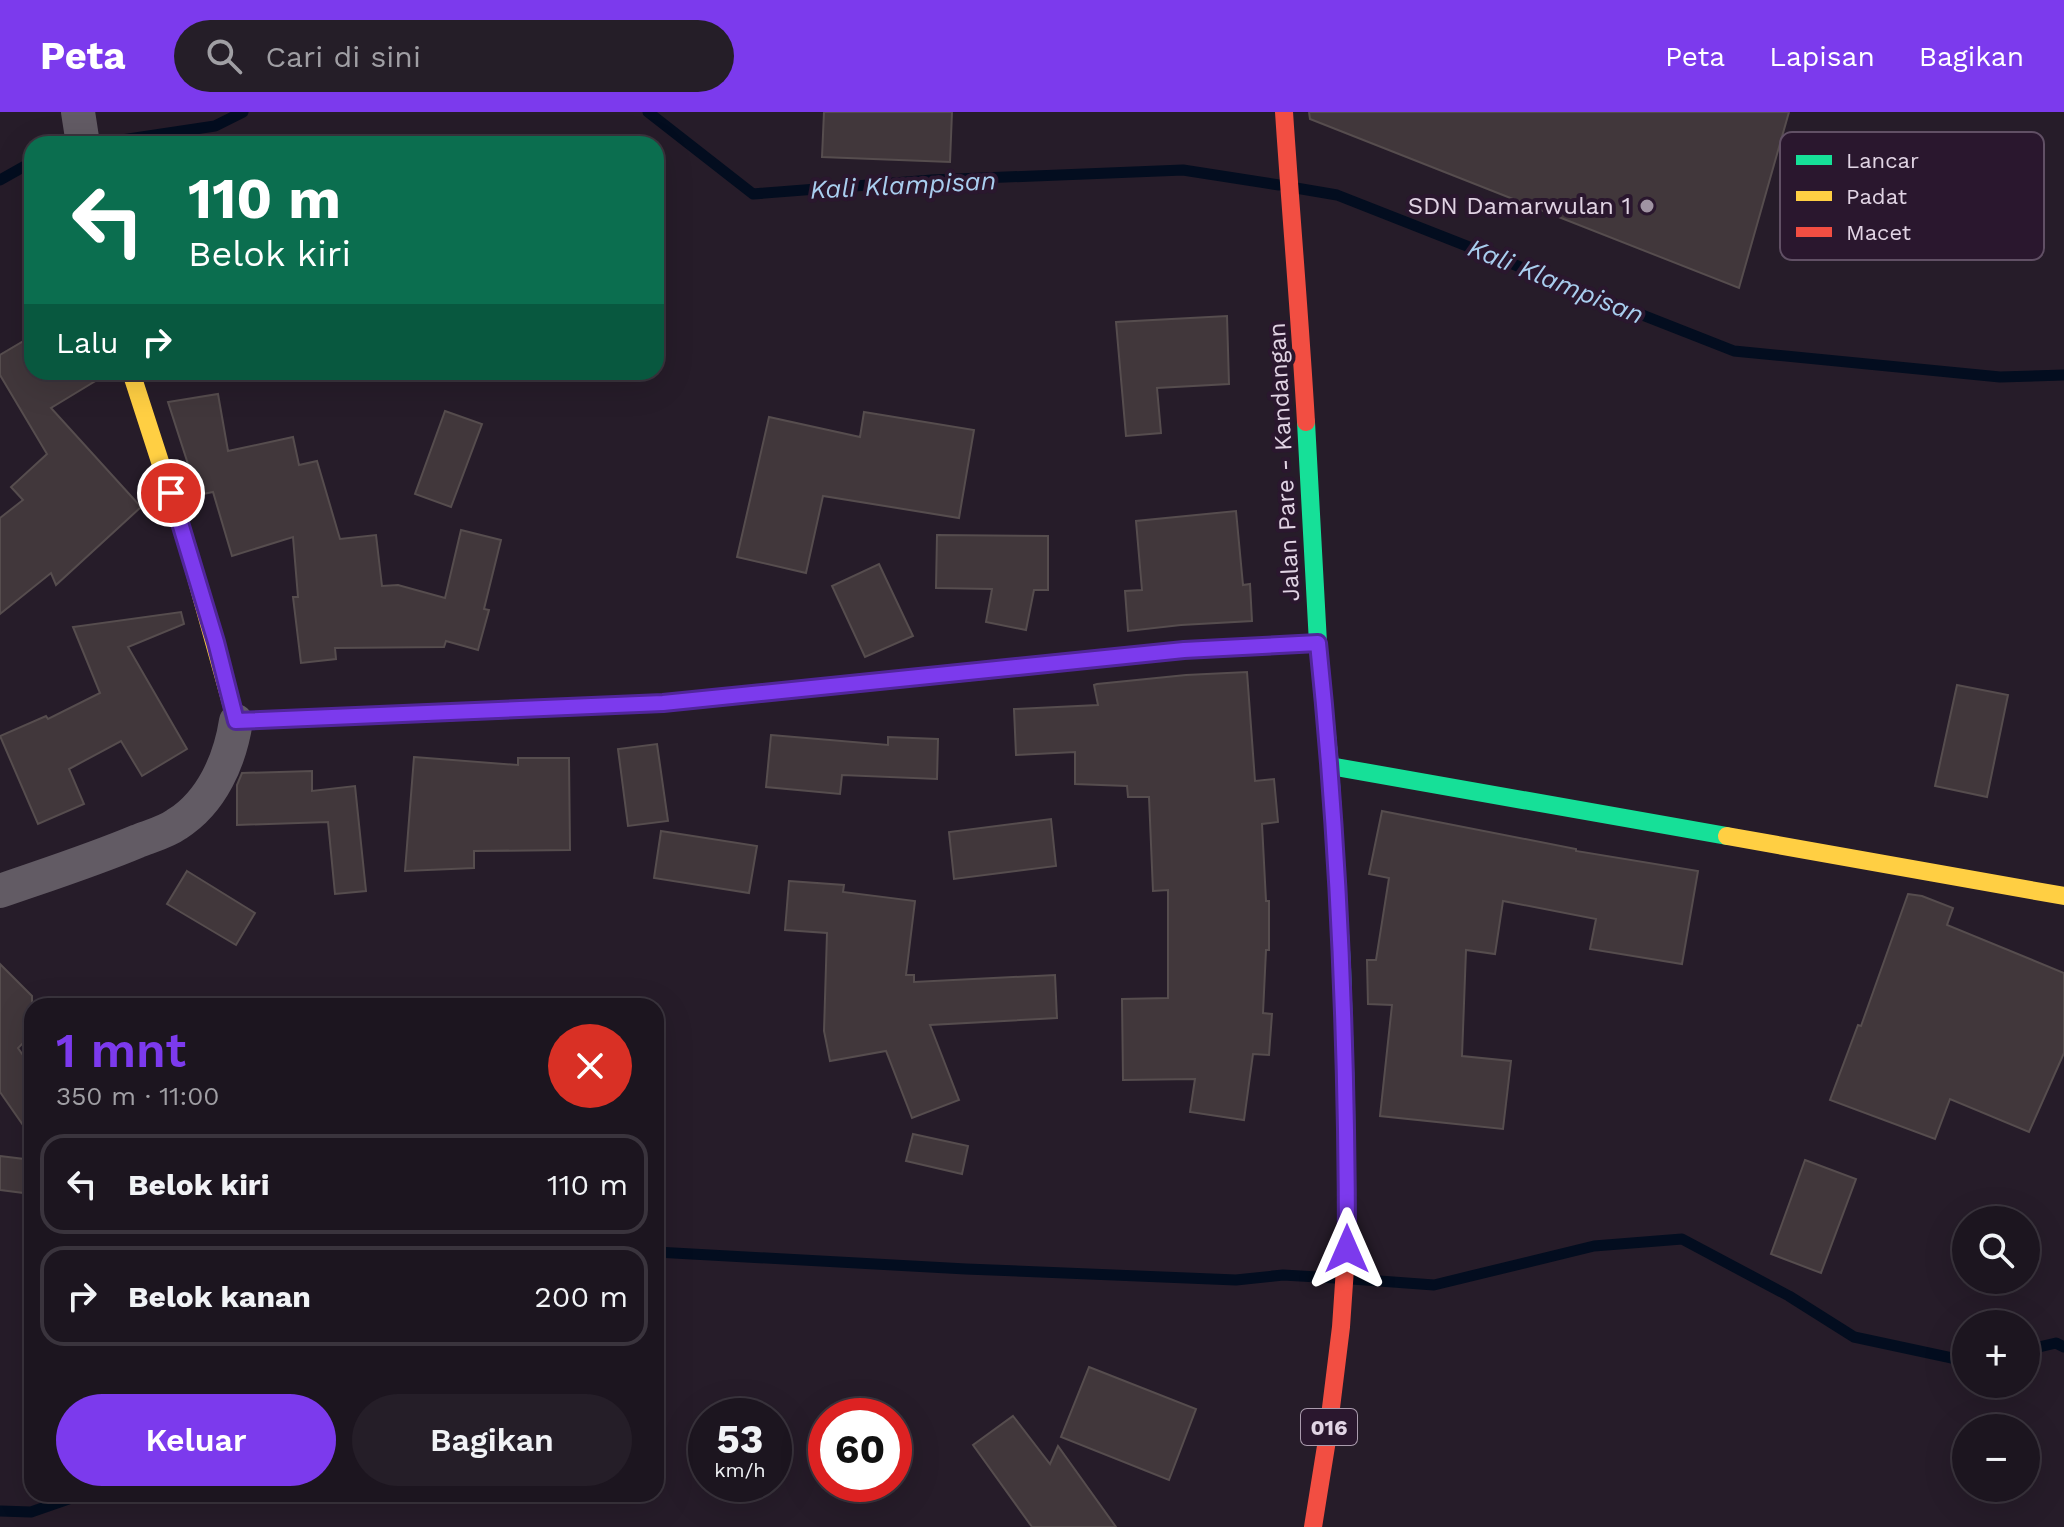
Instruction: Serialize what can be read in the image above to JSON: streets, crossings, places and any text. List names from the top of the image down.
{
  "streets": {
    "street": ["Jalan Pare - Kandangan", "016"]
  },
  "water": ["Kali Klampisan"],
  "places": ["SDN Damarwulan 1"],
  "legend": ["Lancar", "Padat", "Macet"],
  "page": {
    "header": "Peta",
    "search": "Cari di sini",
    "nav": ["Peta", "Lapisan", "Bagikan"],
    "turn": ["110 m", "Belok kiri"],
    "then": "Lalu",
    "heading": ["1 mnt", "350 m · 11:00"],
    "list": [
      {
        "name": "Belok kiri",
        "value": "110 m"
      },
      {
        "name": "Belok kanan",
        "value": "200 m"
      }
    ],
    "map_buttons": ["+", "−"],
    "buttons": ["Keluar", "Bagikan"],
    "speed": "53 km/h",
    "limit": "60"
  }
}
